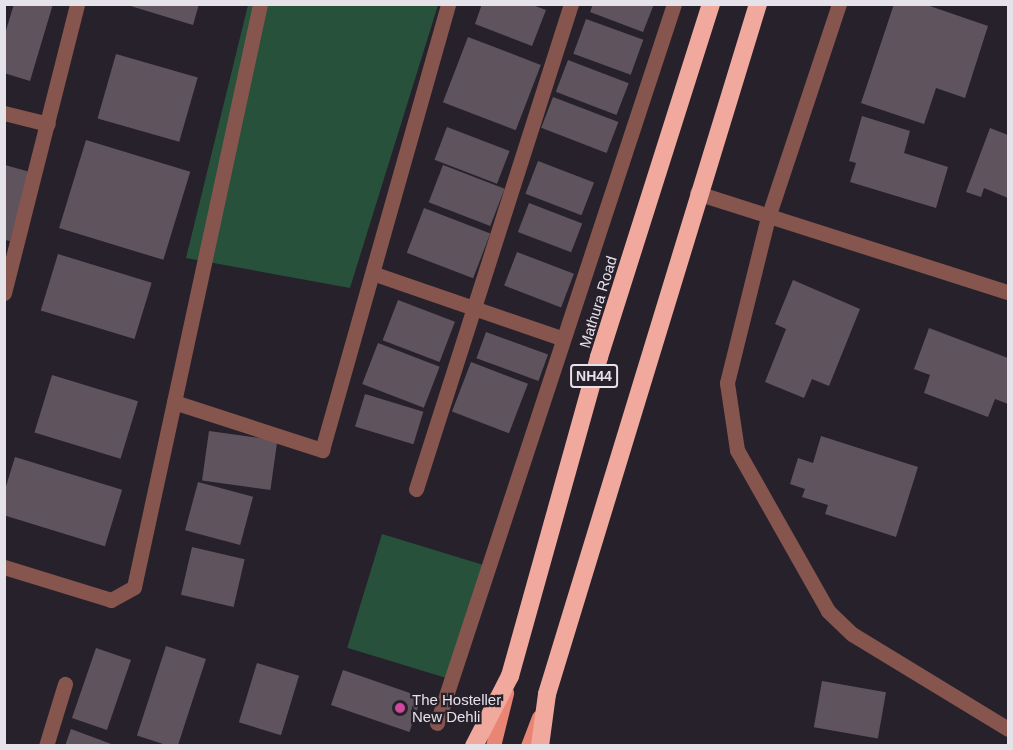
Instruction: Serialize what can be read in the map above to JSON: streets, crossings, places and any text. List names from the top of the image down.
{
  "streets": {
    "highway": ["Mathura Road", "NH44"]
  },
  "places": ["The Hosteller New Dehli"]
}
